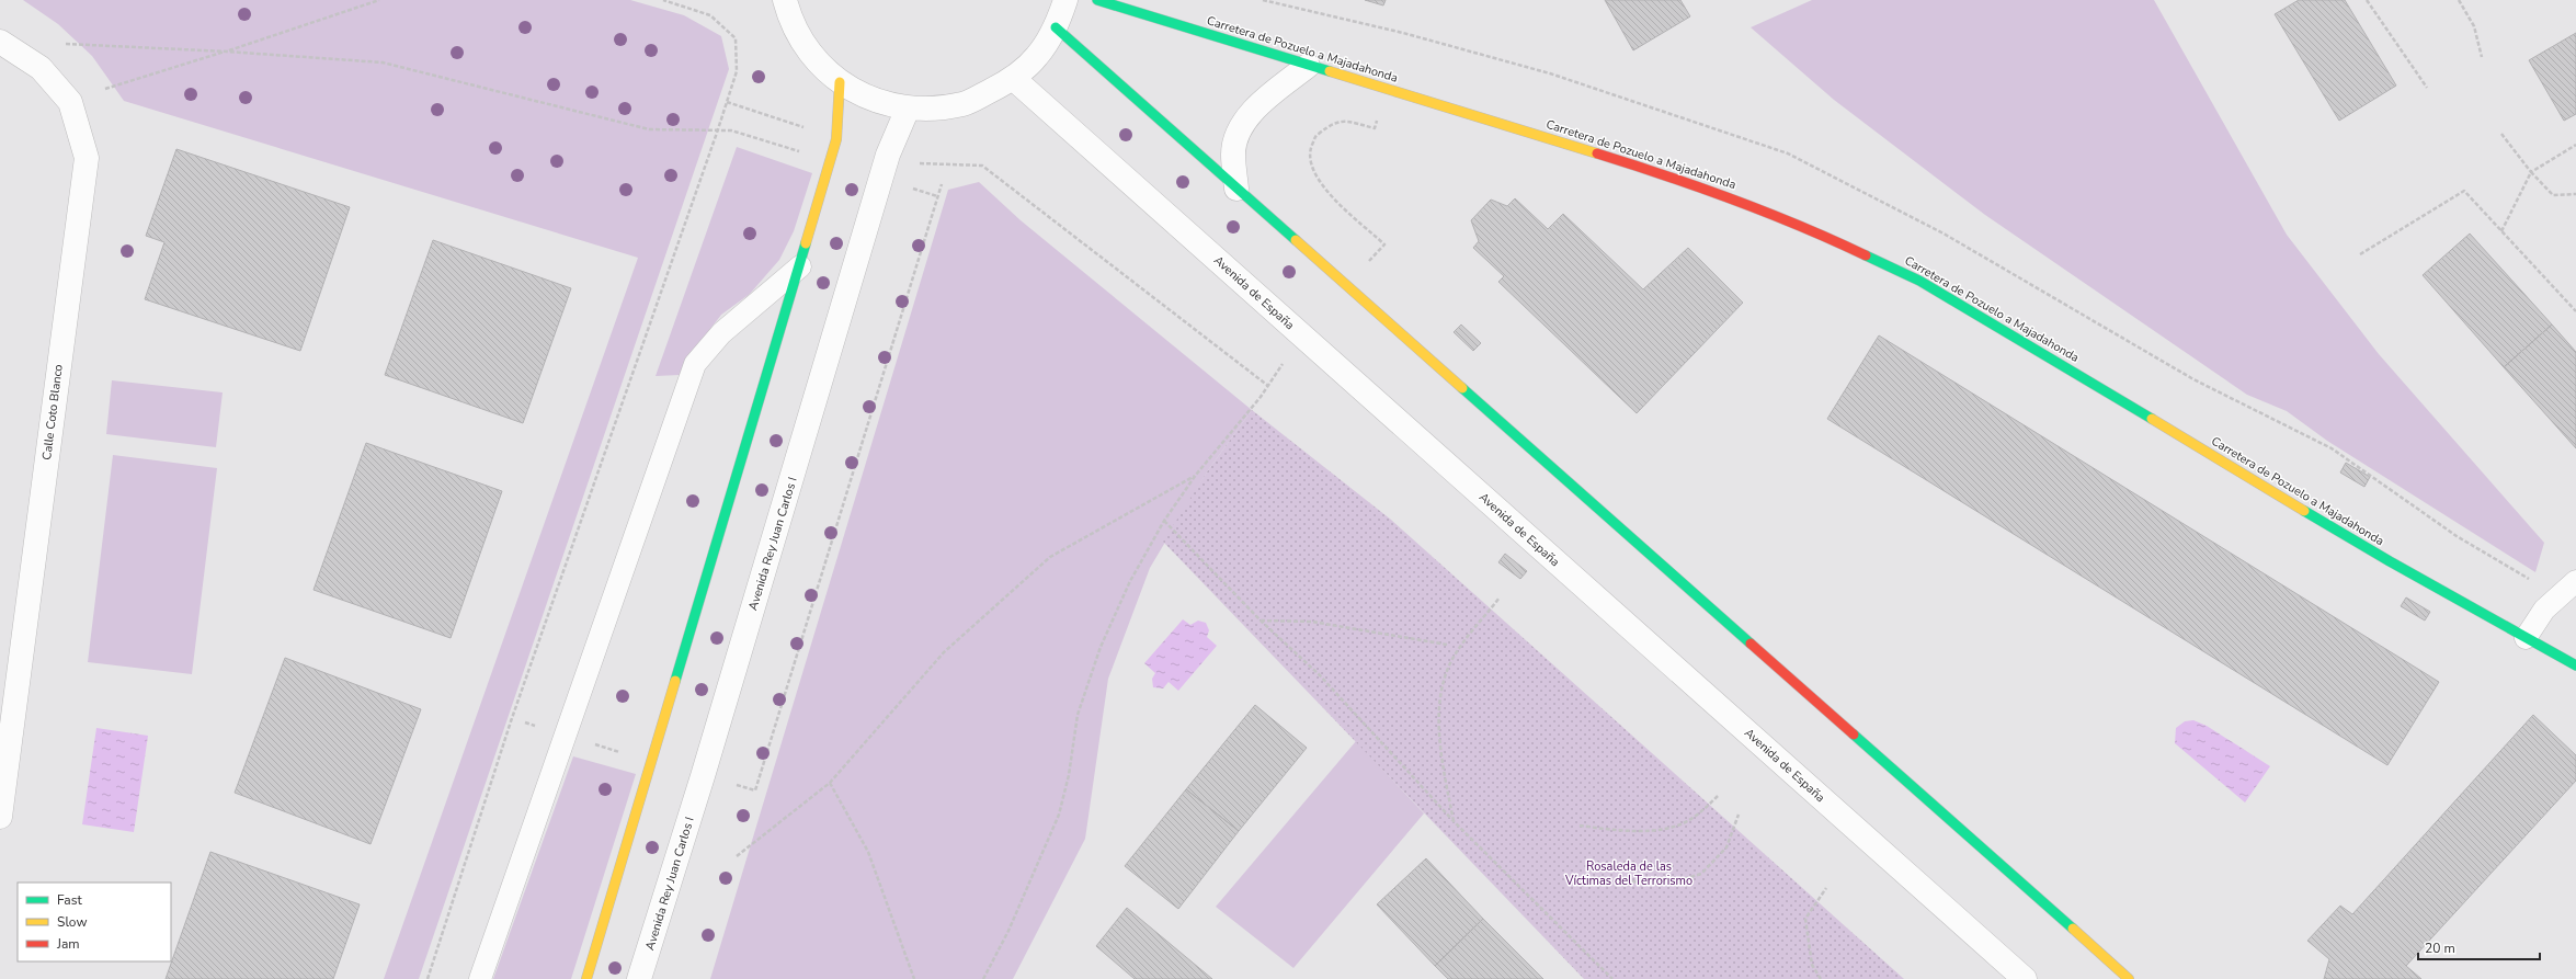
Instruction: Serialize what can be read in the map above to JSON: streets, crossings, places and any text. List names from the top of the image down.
{
  "streets": {
    "street": [
      "Carretera de Pozuelo a Majadahonda",
      "Avenida de España",
      "Calle Coto Blanco",
      "Avenida Rey Juan Carlos I"
    ]
  },
  "parks": ["Rosaleda de las Víctimas del Terrorismo"],
  "legend": ["Fast", "Slow", "Jam"],
  "scale_bar": "20 m"
}
